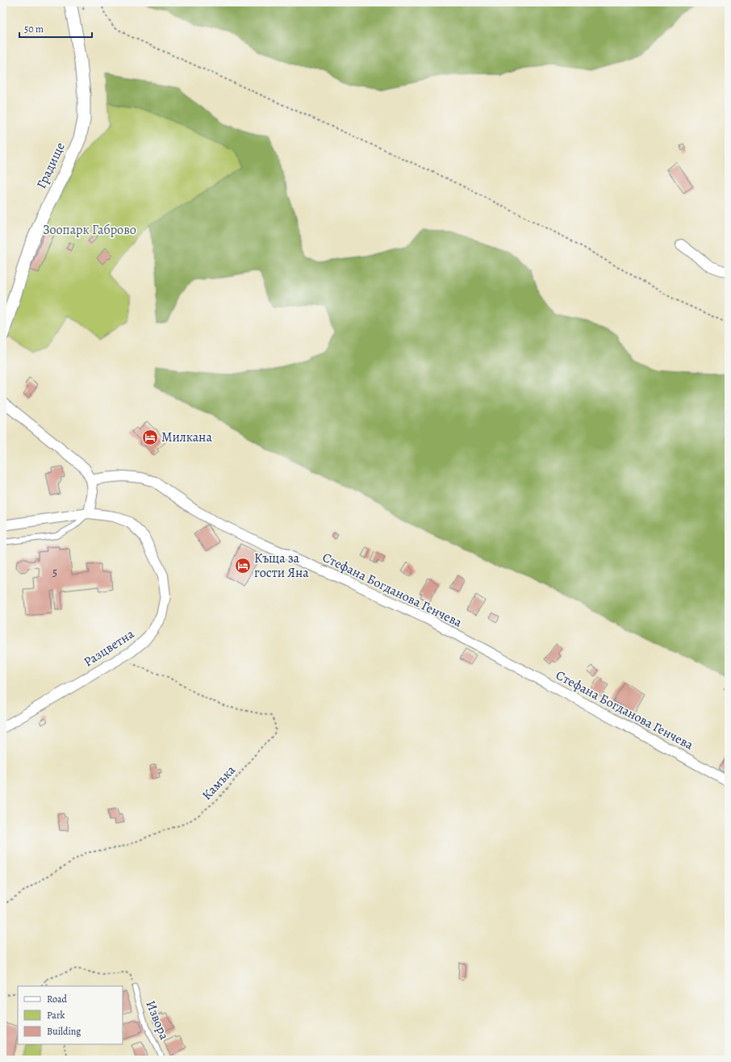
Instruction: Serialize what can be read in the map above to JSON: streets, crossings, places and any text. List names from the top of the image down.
{
  "streets": {
    "street": ["Градище", "Стефана Богданова Генчева", "Разцветна"],
    "lane": ["Извора"],
    "path": ["Камъка"]
  },
  "crossings": [
    ["Разцветна", "Камъка"]
  ],
  "parks": ["Зоопарк Габрово"],
  "places": {
    "hotel": ["Милкана", "Къща за гости Яна"]
  },
  "house_numbers": ["5"],
  "legend": ["Road", "Park", "Building"],
  "scale_bar": "50 m"
}
